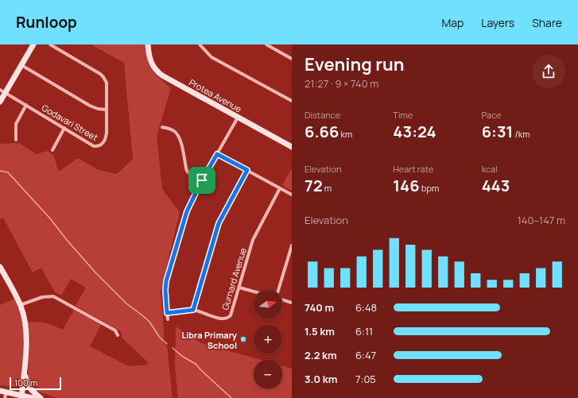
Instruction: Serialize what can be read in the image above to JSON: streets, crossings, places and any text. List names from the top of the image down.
{
  "streets": {
    "street": ["Protea Avenue", "Godavari Street", "Gurnard Avenue"]
  },
  "places": ["Libra Primary School"],
  "scale_bar": "100 m",
  "north": "right",
  "page": {
    "header": "Runloop",
    "nav": ["Map", "Layers", "Share"],
    "heading": ["Evening run", "21:27 · 9 × 740 m"],
    "stats": [
      ["Distance", "6.66 km"],
      ["Time", "43:24"],
      ["Pace", "6:31 /km"],
      ["Elevation", "72 m"],
      ["Heart rate", "146 bpm"],
      ["kcal", "443"]
    ],
    "chart": ["Elevation", "140–147 m"],
    "map_buttons": ["+", "−"],
    "list": [
      {
        "name": "740 m",
        "note": "6:48"
      },
      {
        "name": "1.5 km",
        "note": "6:11"
      },
      {
        "name": "2.2 km",
        "note": "6:47"
      },
      {
        "name": "3.0 km",
        "note": "7:05"
      }
    ],
    "scale": "100 m"
  }
}
